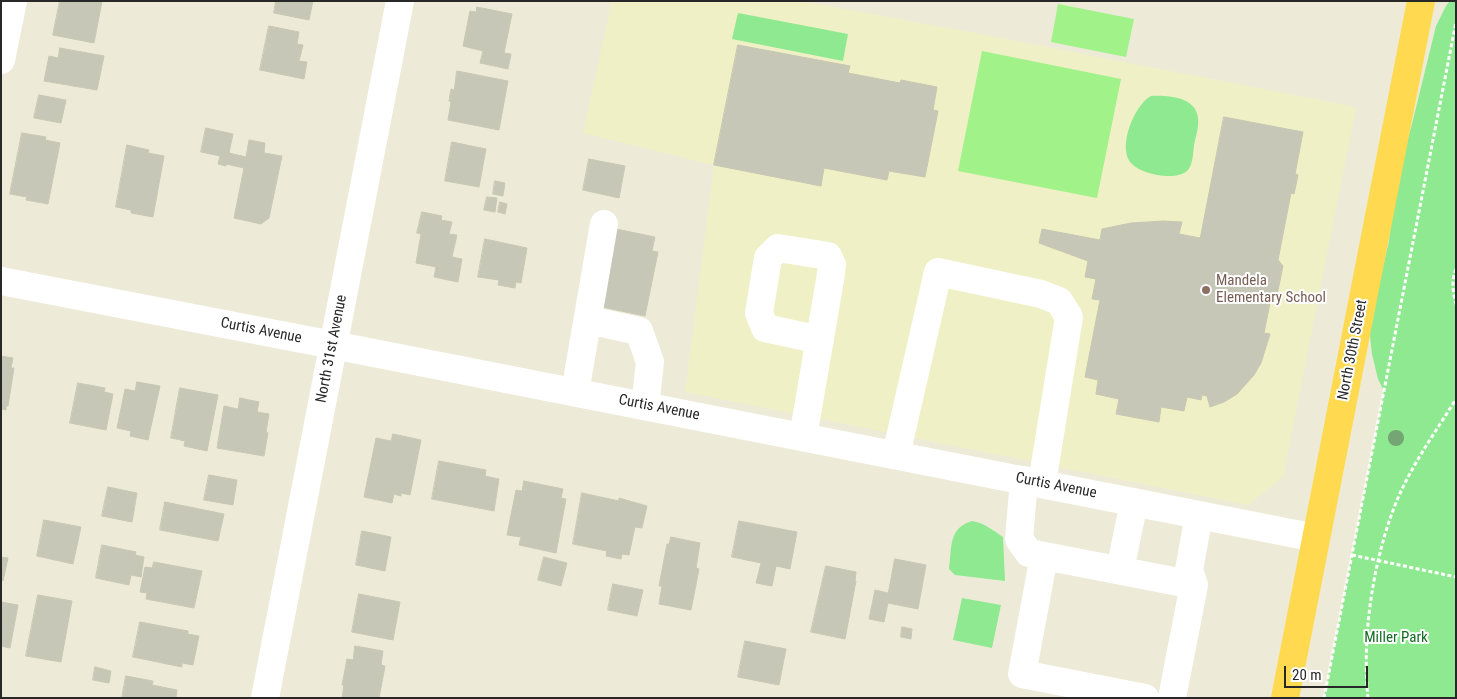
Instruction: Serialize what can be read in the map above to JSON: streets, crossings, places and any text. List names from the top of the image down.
{
  "streets": {
    "highway": ["North 30th Street"],
    "street": ["Curtis Avenue", "North 31st Avenue"]
  },
  "crossings": [
    ["Curtis Avenue", "North 31st Avenue"],
    ["Curtis Avenue", "North 30th Street"]
  ],
  "parks": ["Miller Park"],
  "places": ["Mandela Elementary School"],
  "scale_bar": "20 m"
}
